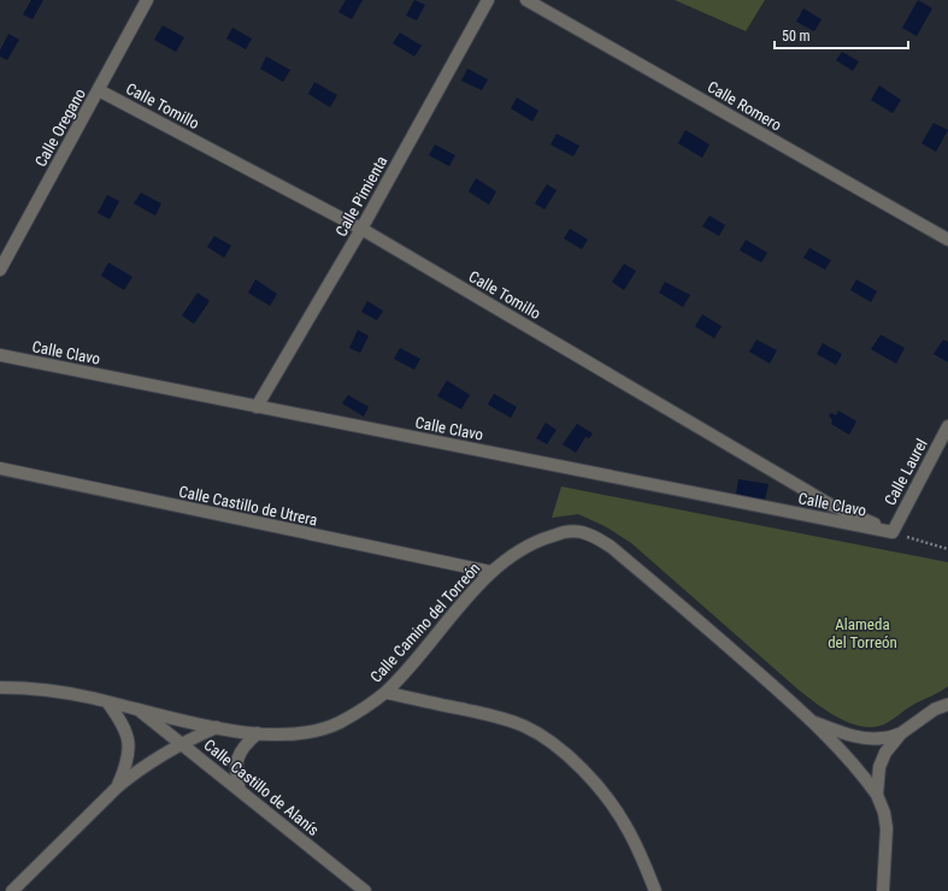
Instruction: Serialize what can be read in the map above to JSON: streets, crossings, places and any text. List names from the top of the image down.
{
  "streets": {
    "street": [
      "Calle Tomillo",
      "Calle Romero",
      "Calle Oregano",
      "Calle Pimienta",
      "Calle Clavo",
      "Calle Laurel",
      "Calle Castillo de Utrera",
      "Calle Camino del Torreón",
      "Calle Castillo de Alanís"
    ]
  },
  "crossings": [
    ["Calle Tomillo", "Calle Oregano"],
    ["Calle Tomillo", "Calle Pimienta"],
    ["Calle Tomillo", "Calle Clavo"],
    ["Calle Tomillo", "Calle Laurel"],
    ["Calle Pimienta", "Calle Clavo"],
    ["Calle Clavo", "Calle Laurel"],
    ["Calle Castillo de Utrera", "Calle Camino del Torreón"],
    ["Calle Camino del Torreón", "Calle Castillo de Alanís"]
  ],
  "parks": ["Alameda del Torreón"],
  "scale_bar": "50 m"
}
